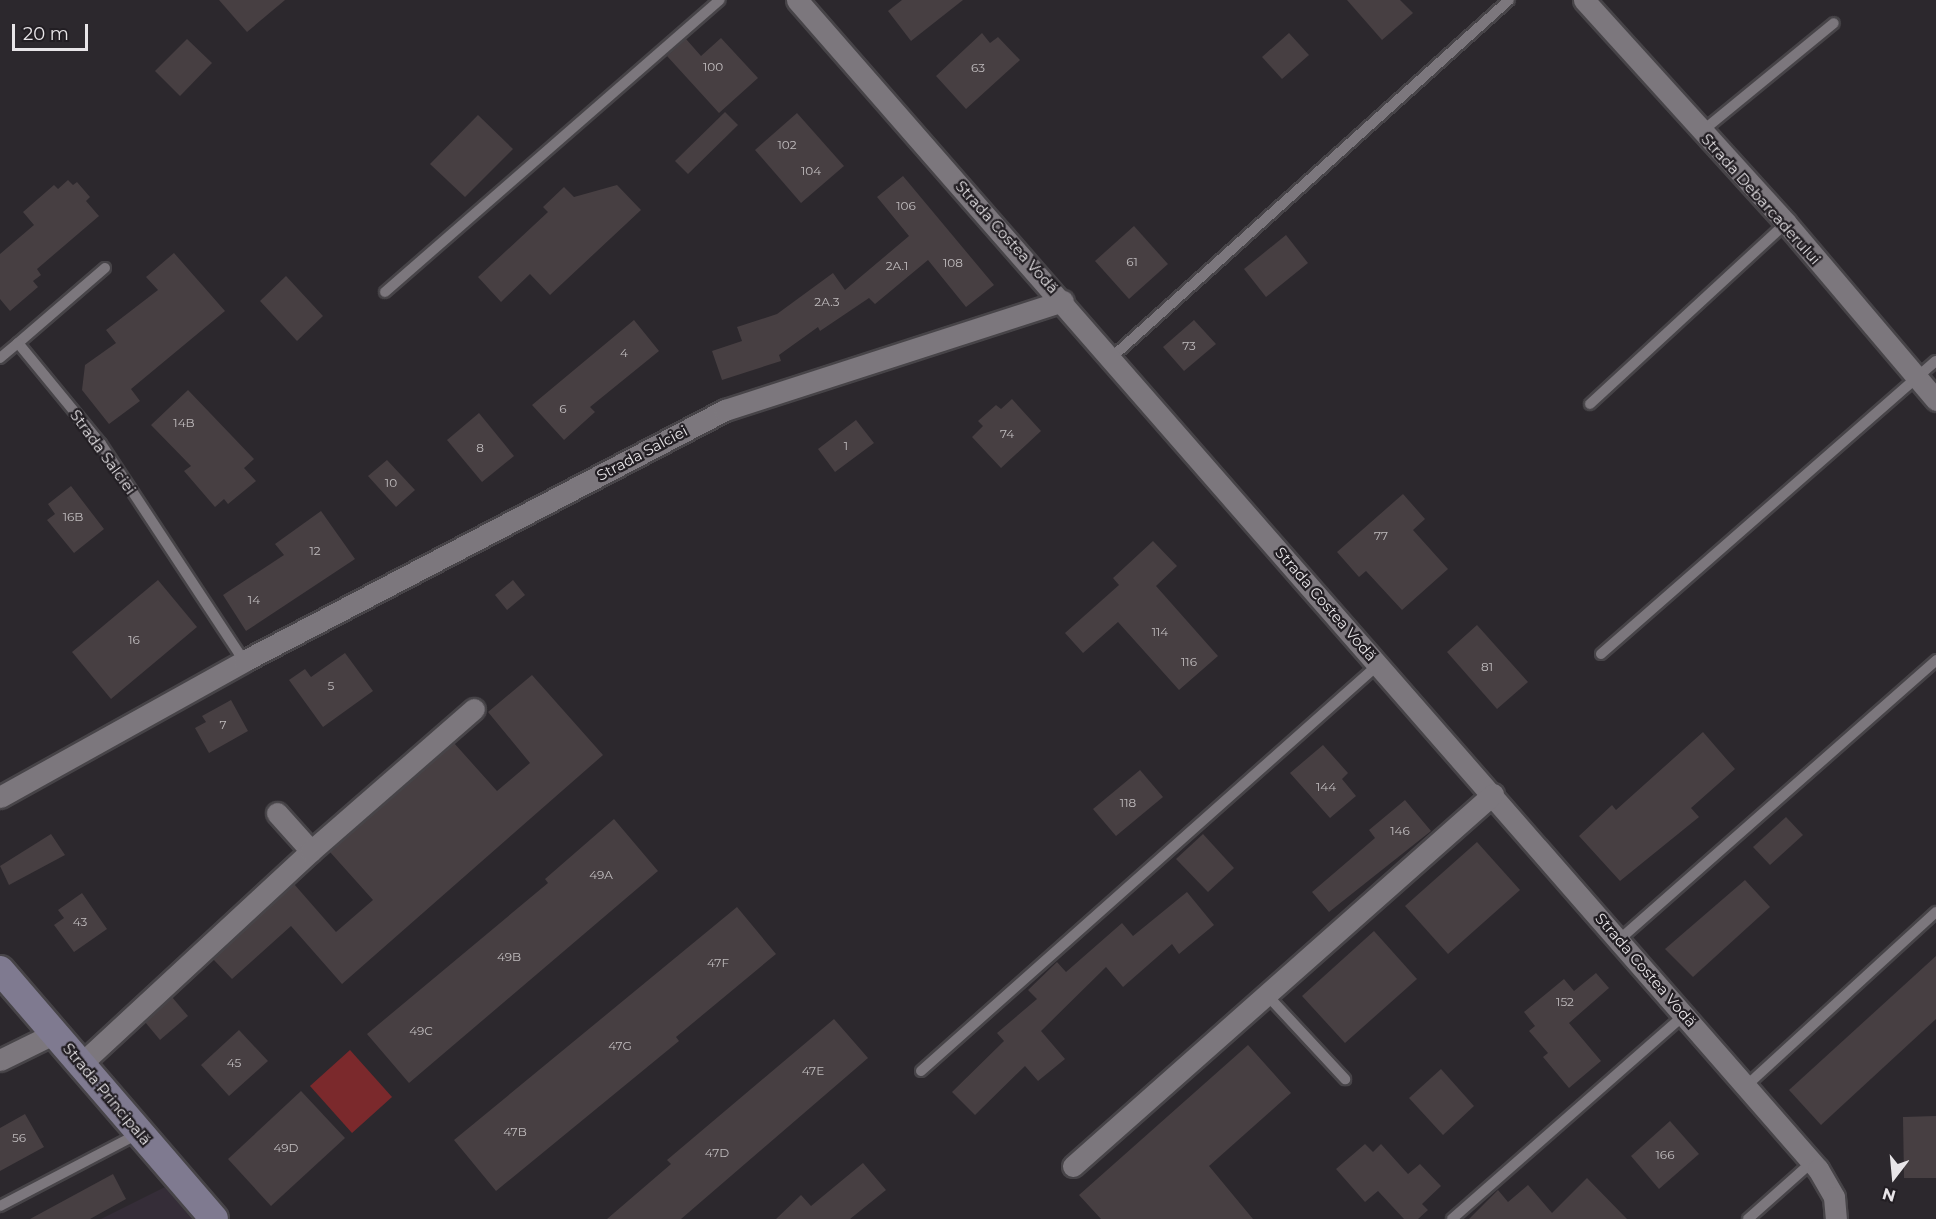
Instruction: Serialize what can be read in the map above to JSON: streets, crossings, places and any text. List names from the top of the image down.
{
  "streets": {
    "street": [
      "Strada Debarcaderului",
      "Strada Costea Vodă",
      "Strada Salciei",
      "Strada Principală"
    ]
  },
  "crossings": [
    ["Strada Costea Vodă", "Strada Salciei"]
  ],
  "house_numbers": [
    "100",
    "63",
    "102",
    "104",
    "106",
    "61",
    "108",
    "2A.1",
    "2A.3",
    "73",
    "4",
    "6",
    "14B",
    "74",
    "1",
    "8",
    "10",
    "16B",
    "77",
    "12",
    "14",
    "114",
    "16",
    "116",
    "81",
    "5",
    "7",
    "144",
    "118",
    "146",
    "49A",
    "43",
    "49B",
    "47F",
    "152",
    "49C",
    "47G",
    "45",
    "47E",
    "47B",
    "56",
    "49D",
    "47D",
    "166"
  ],
  "scale_bar": "20 m",
  "north": "bottom"
}
